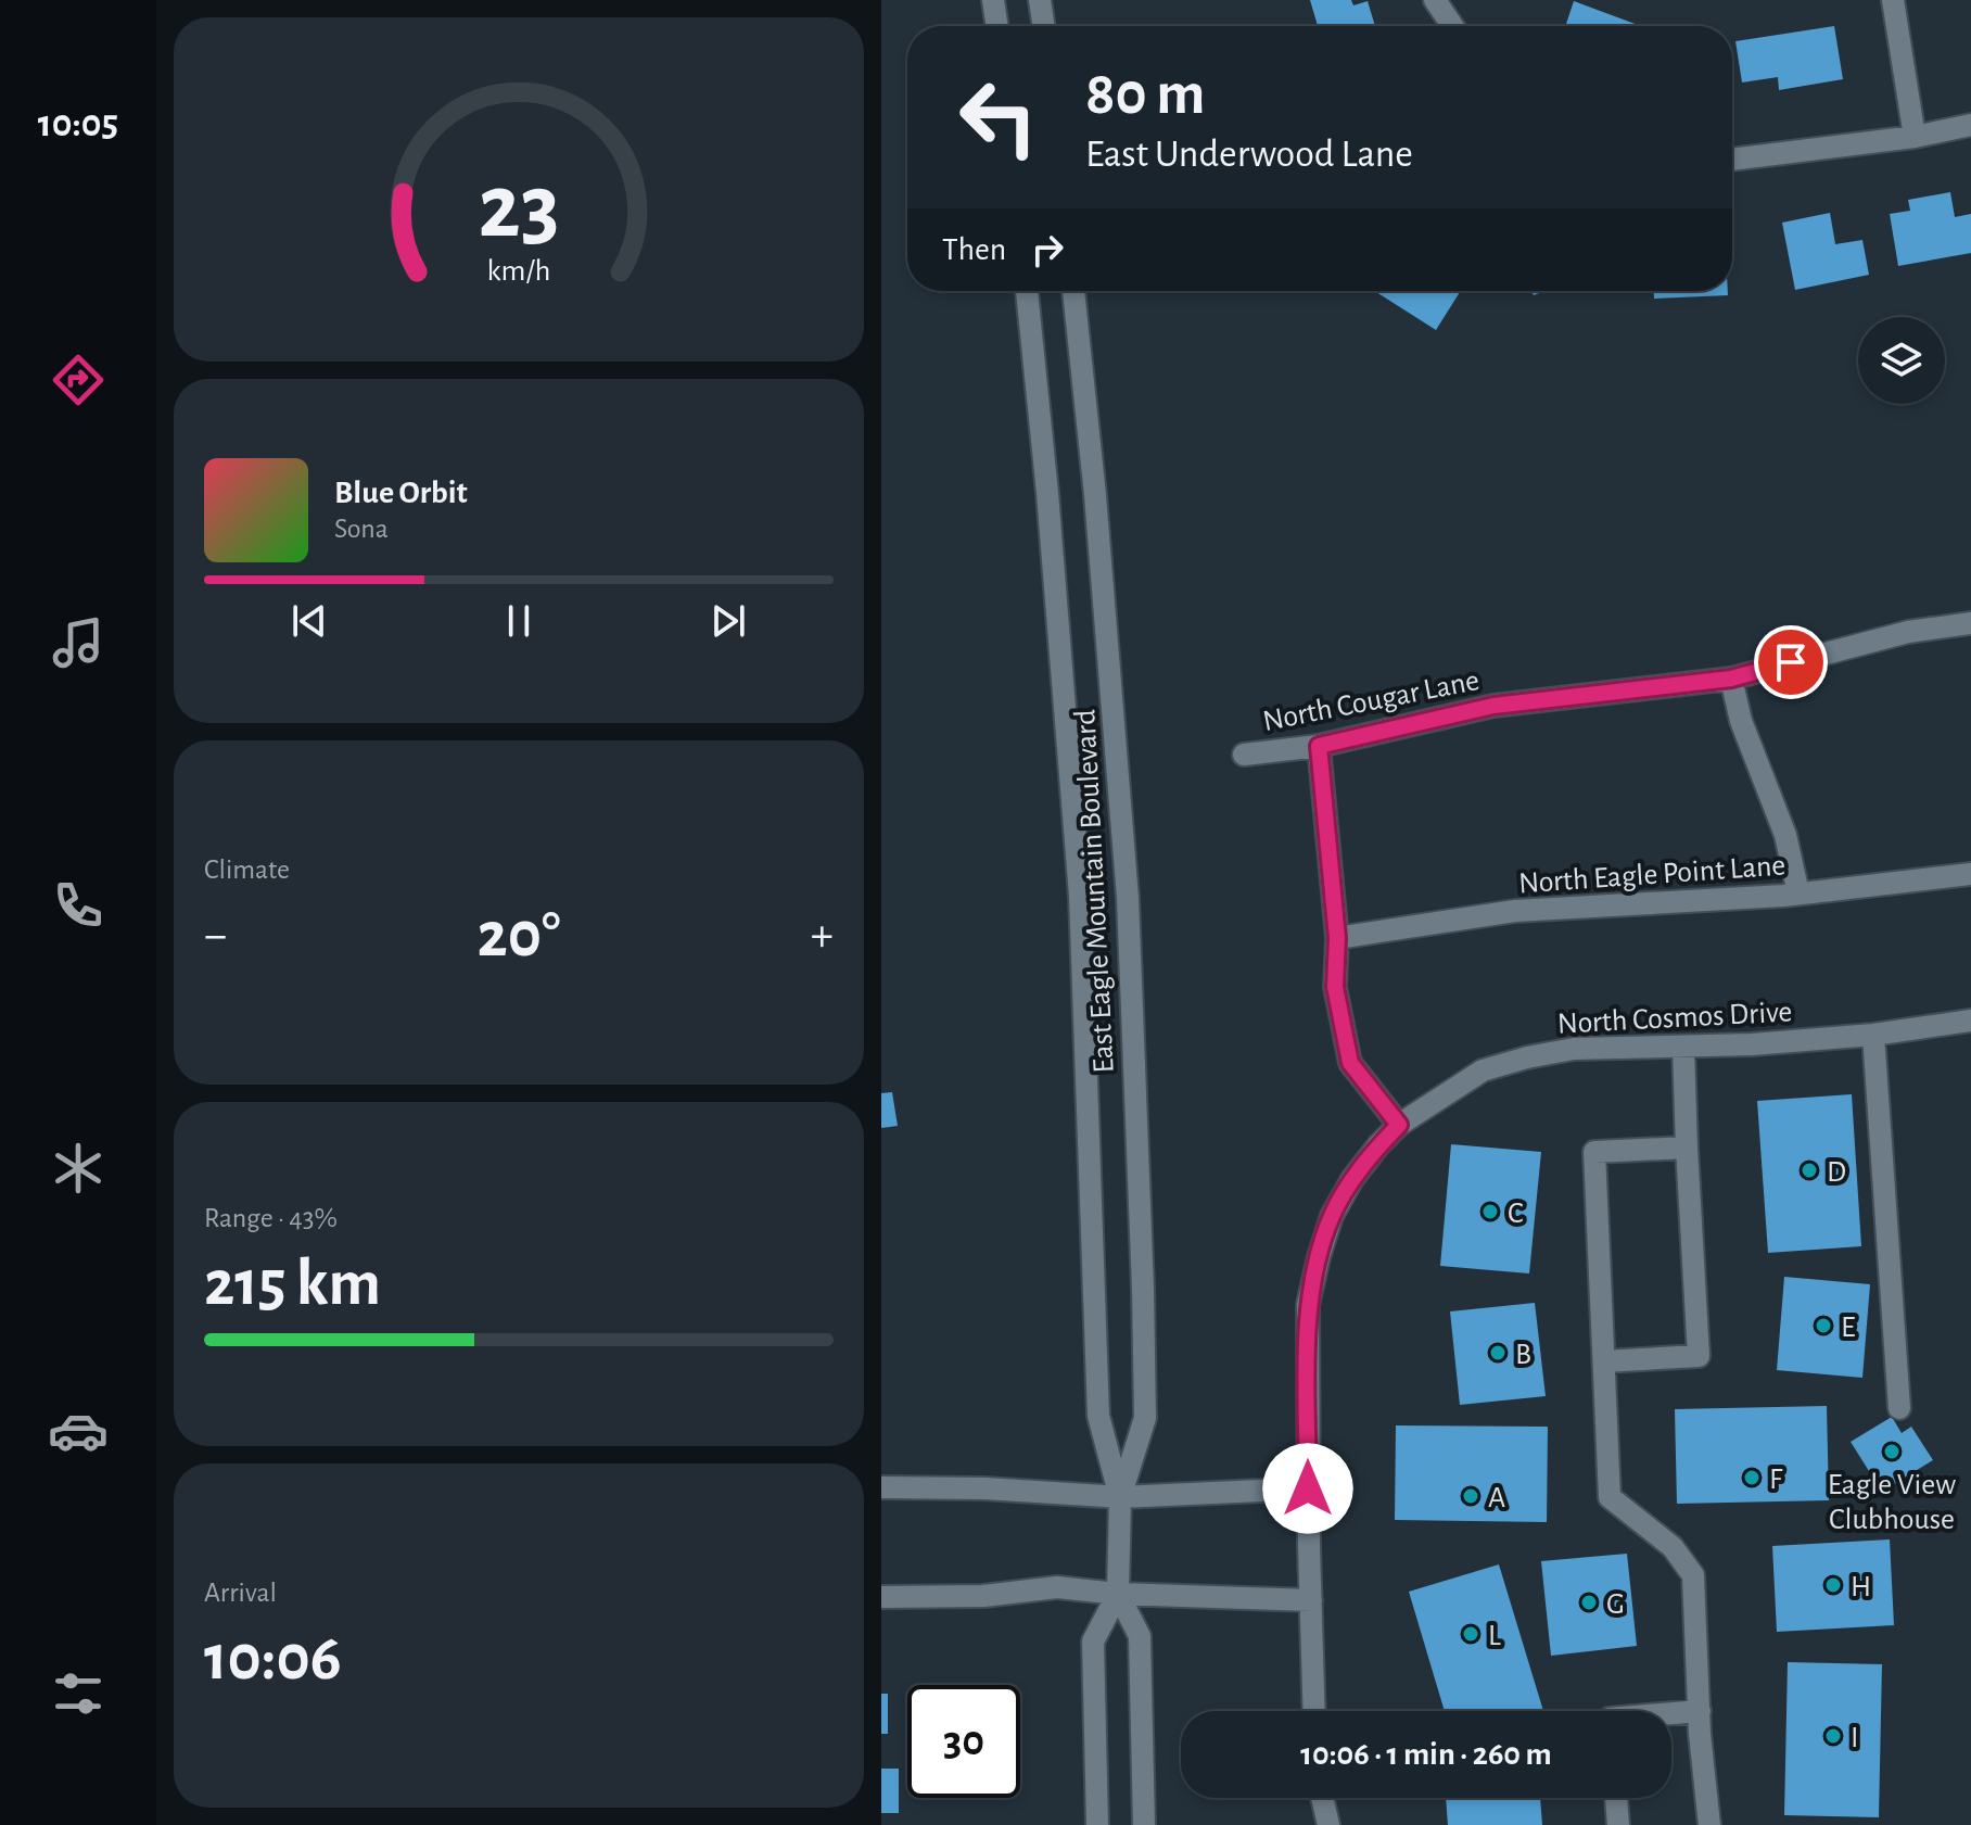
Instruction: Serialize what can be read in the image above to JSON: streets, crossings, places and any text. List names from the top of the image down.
{
  "streets": {
    "street": [
      "North Cougar Lane",
      "North Eagle Point Lane",
      "East Eagle Mountain Boulevard",
      "North Cosmos Drive"
    ]
  },
  "places": [
    "D",
    "C",
    "E",
    "B",
    "Eagle View Clubhouse",
    "F",
    "A",
    "H",
    "G",
    "L",
    "I"
  ],
  "page": {
    "tabs": "10:05",
    "turn": ["80 m", "East Underwood Lane"],
    "then": "Then",
    "song": ["Blue Orbit", "Sona"],
    "tile": [
      "Climate",
      ["Range · 43%", "215 km"],
      ["Arrival", "10:06"]
    ],
    "heat": ["−", "20°", "+"],
    "limit": "30",
    "trip": "10:06 · 1 min · 260 m",
    "gauge": ["23", "km/h"]
  }
}
